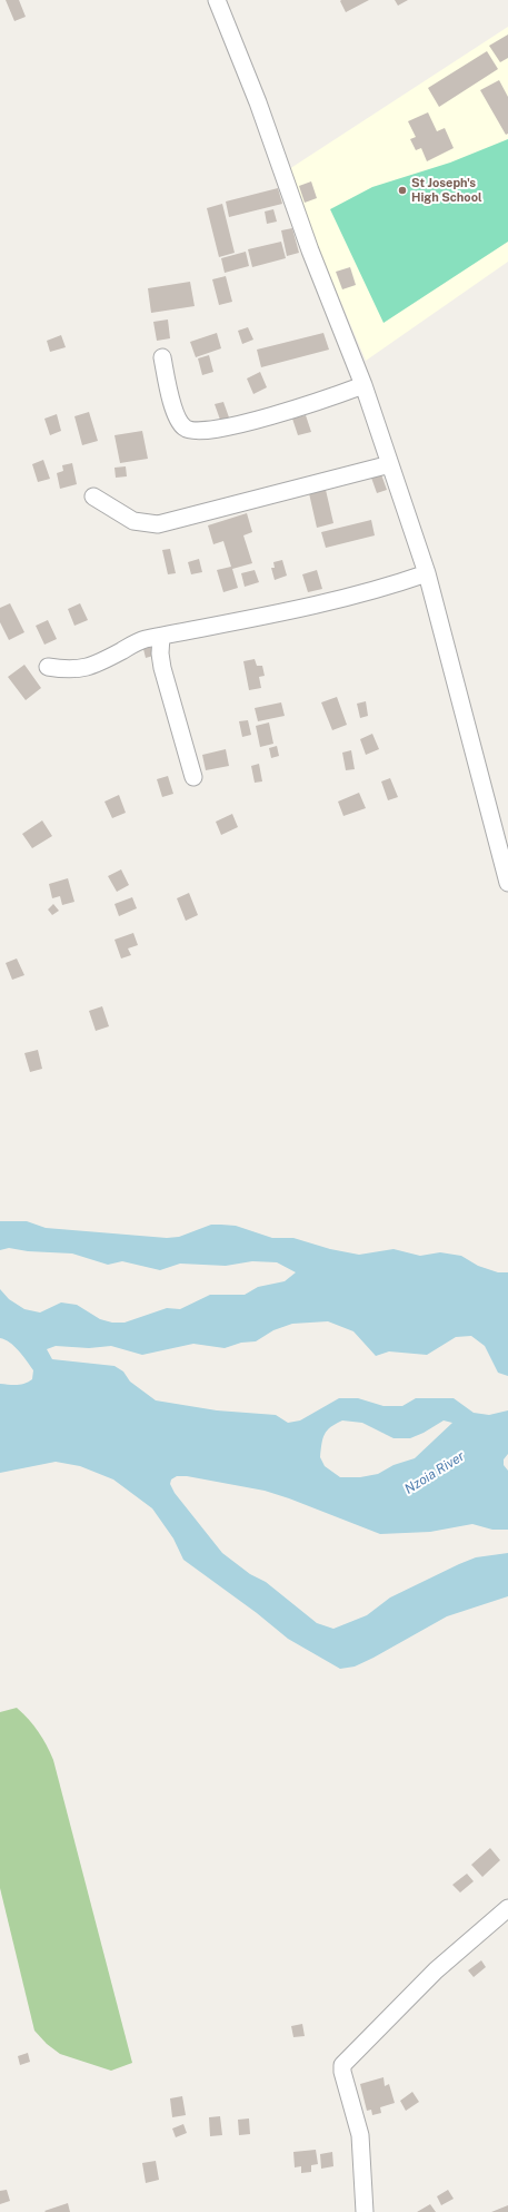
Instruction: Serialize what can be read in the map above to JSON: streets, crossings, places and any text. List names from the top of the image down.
{
  "water": ["Nzoia River"],
  "places": ["St Joseph's High School"]
}
